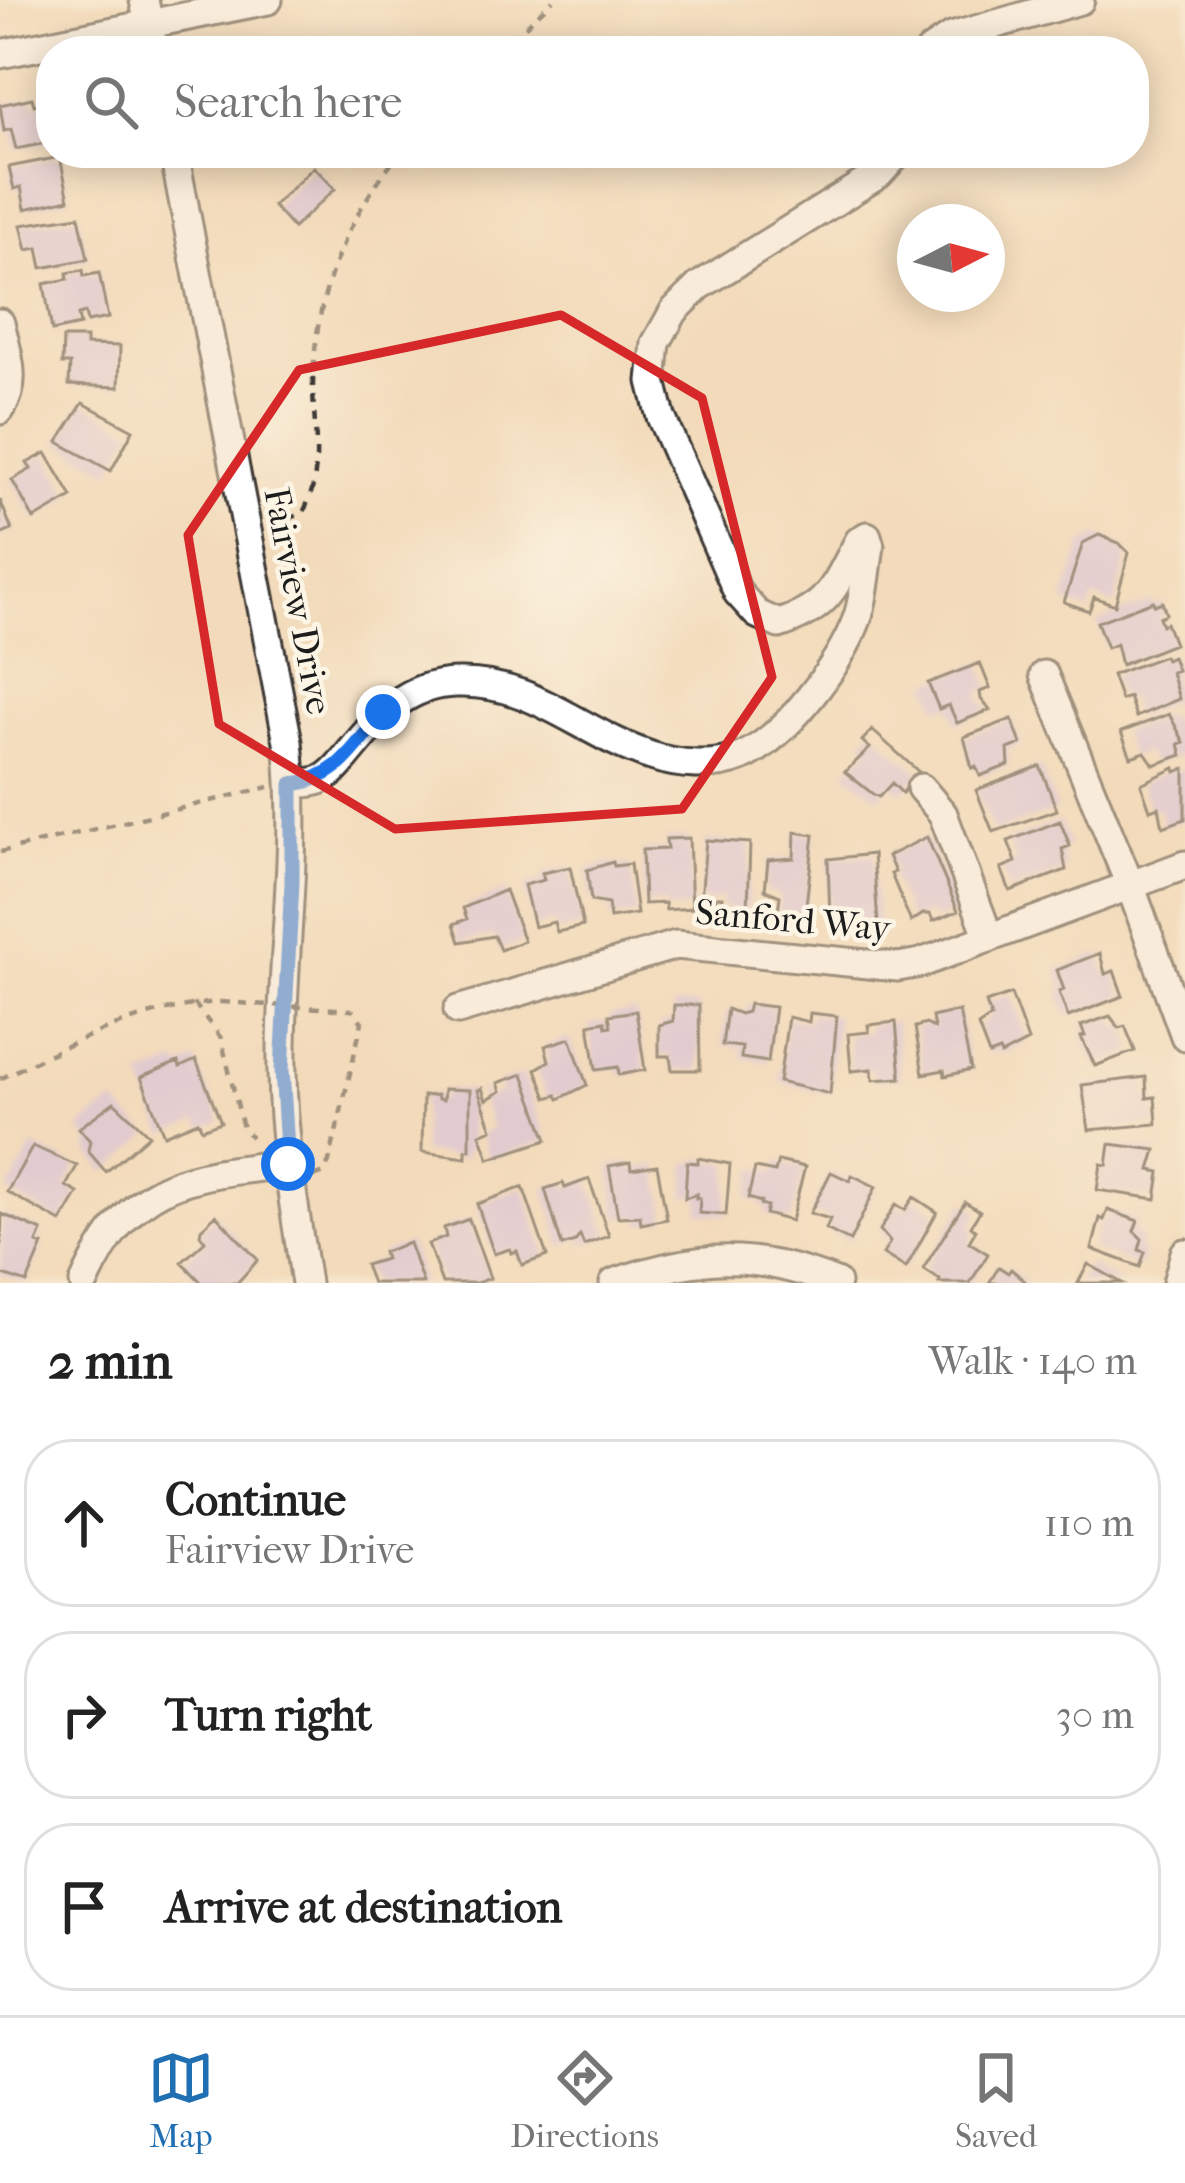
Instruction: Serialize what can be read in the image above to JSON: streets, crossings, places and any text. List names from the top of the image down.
{
  "streets": {
    "street": ["Fairview Drive", "Sanford Way"]
  },
  "north": "right",
  "page": {
    "search": "Search here",
    "heading": ["2 min", "Walk · 140 m"],
    "list": [
      ["Continue", "Fairview Drive", "110 m"],
      ["Turn right", "30 m"],
      "Arrive at destination"
    ],
    "nav": ["Map", "Directions", "Saved"]
  }
}
